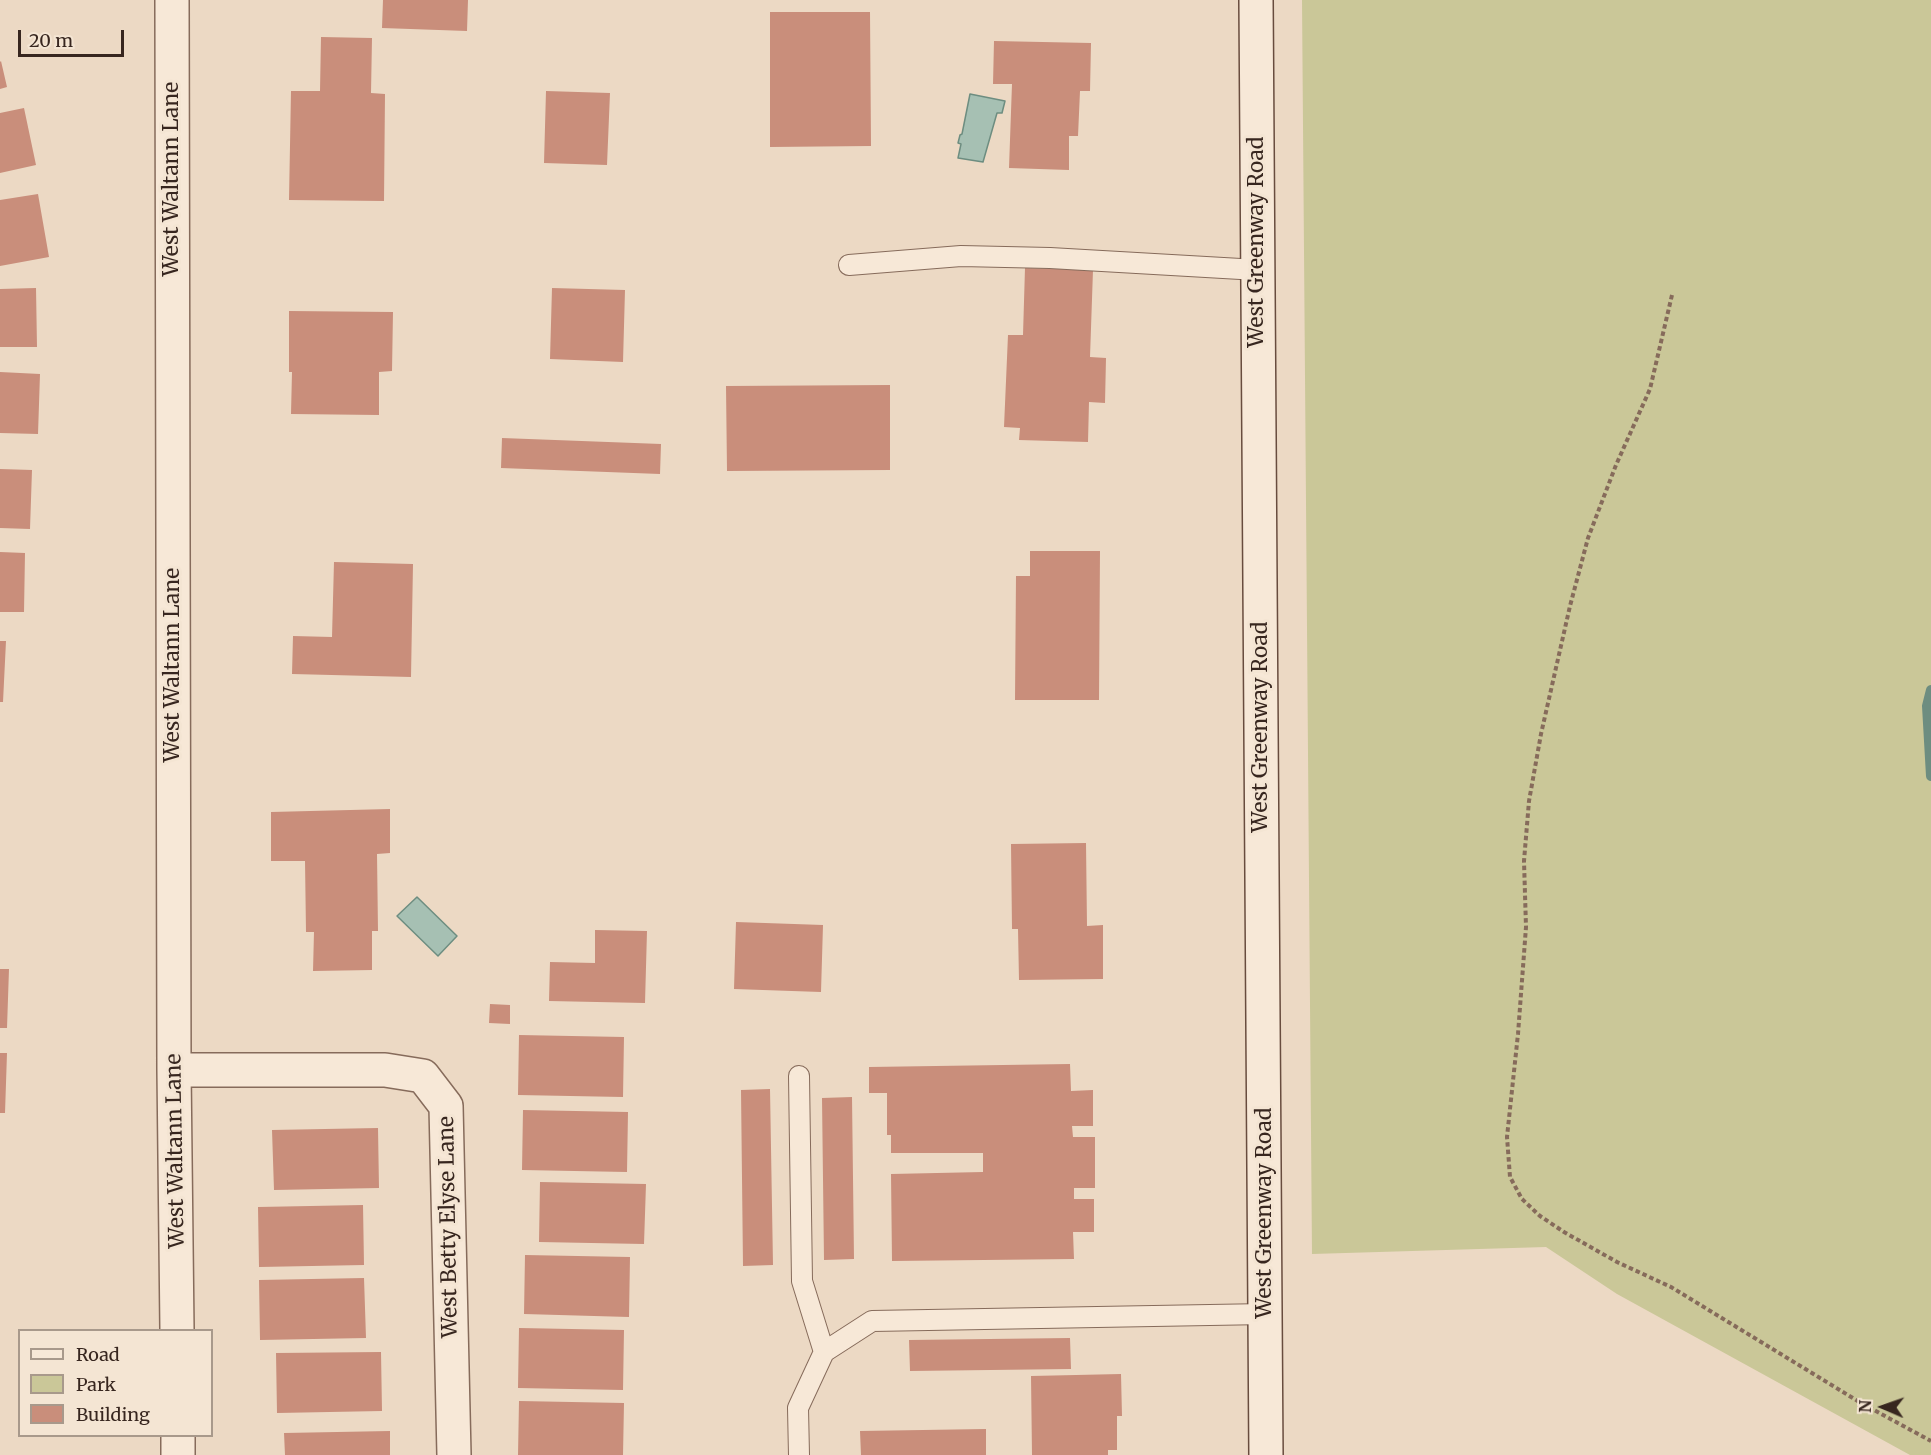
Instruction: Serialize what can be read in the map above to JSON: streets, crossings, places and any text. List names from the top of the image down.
{
  "streets": {
    "street": ["West Waltann Lane", "West Greenway Road", "West Betty Elyse Lane"]
  },
  "crossings": [
    ["West Waltann Lane", "West Betty Elyse Lane"]
  ],
  "legend": ["Road", "Park", "Building"],
  "scale_bar": "20 m",
  "north": "left"
}
